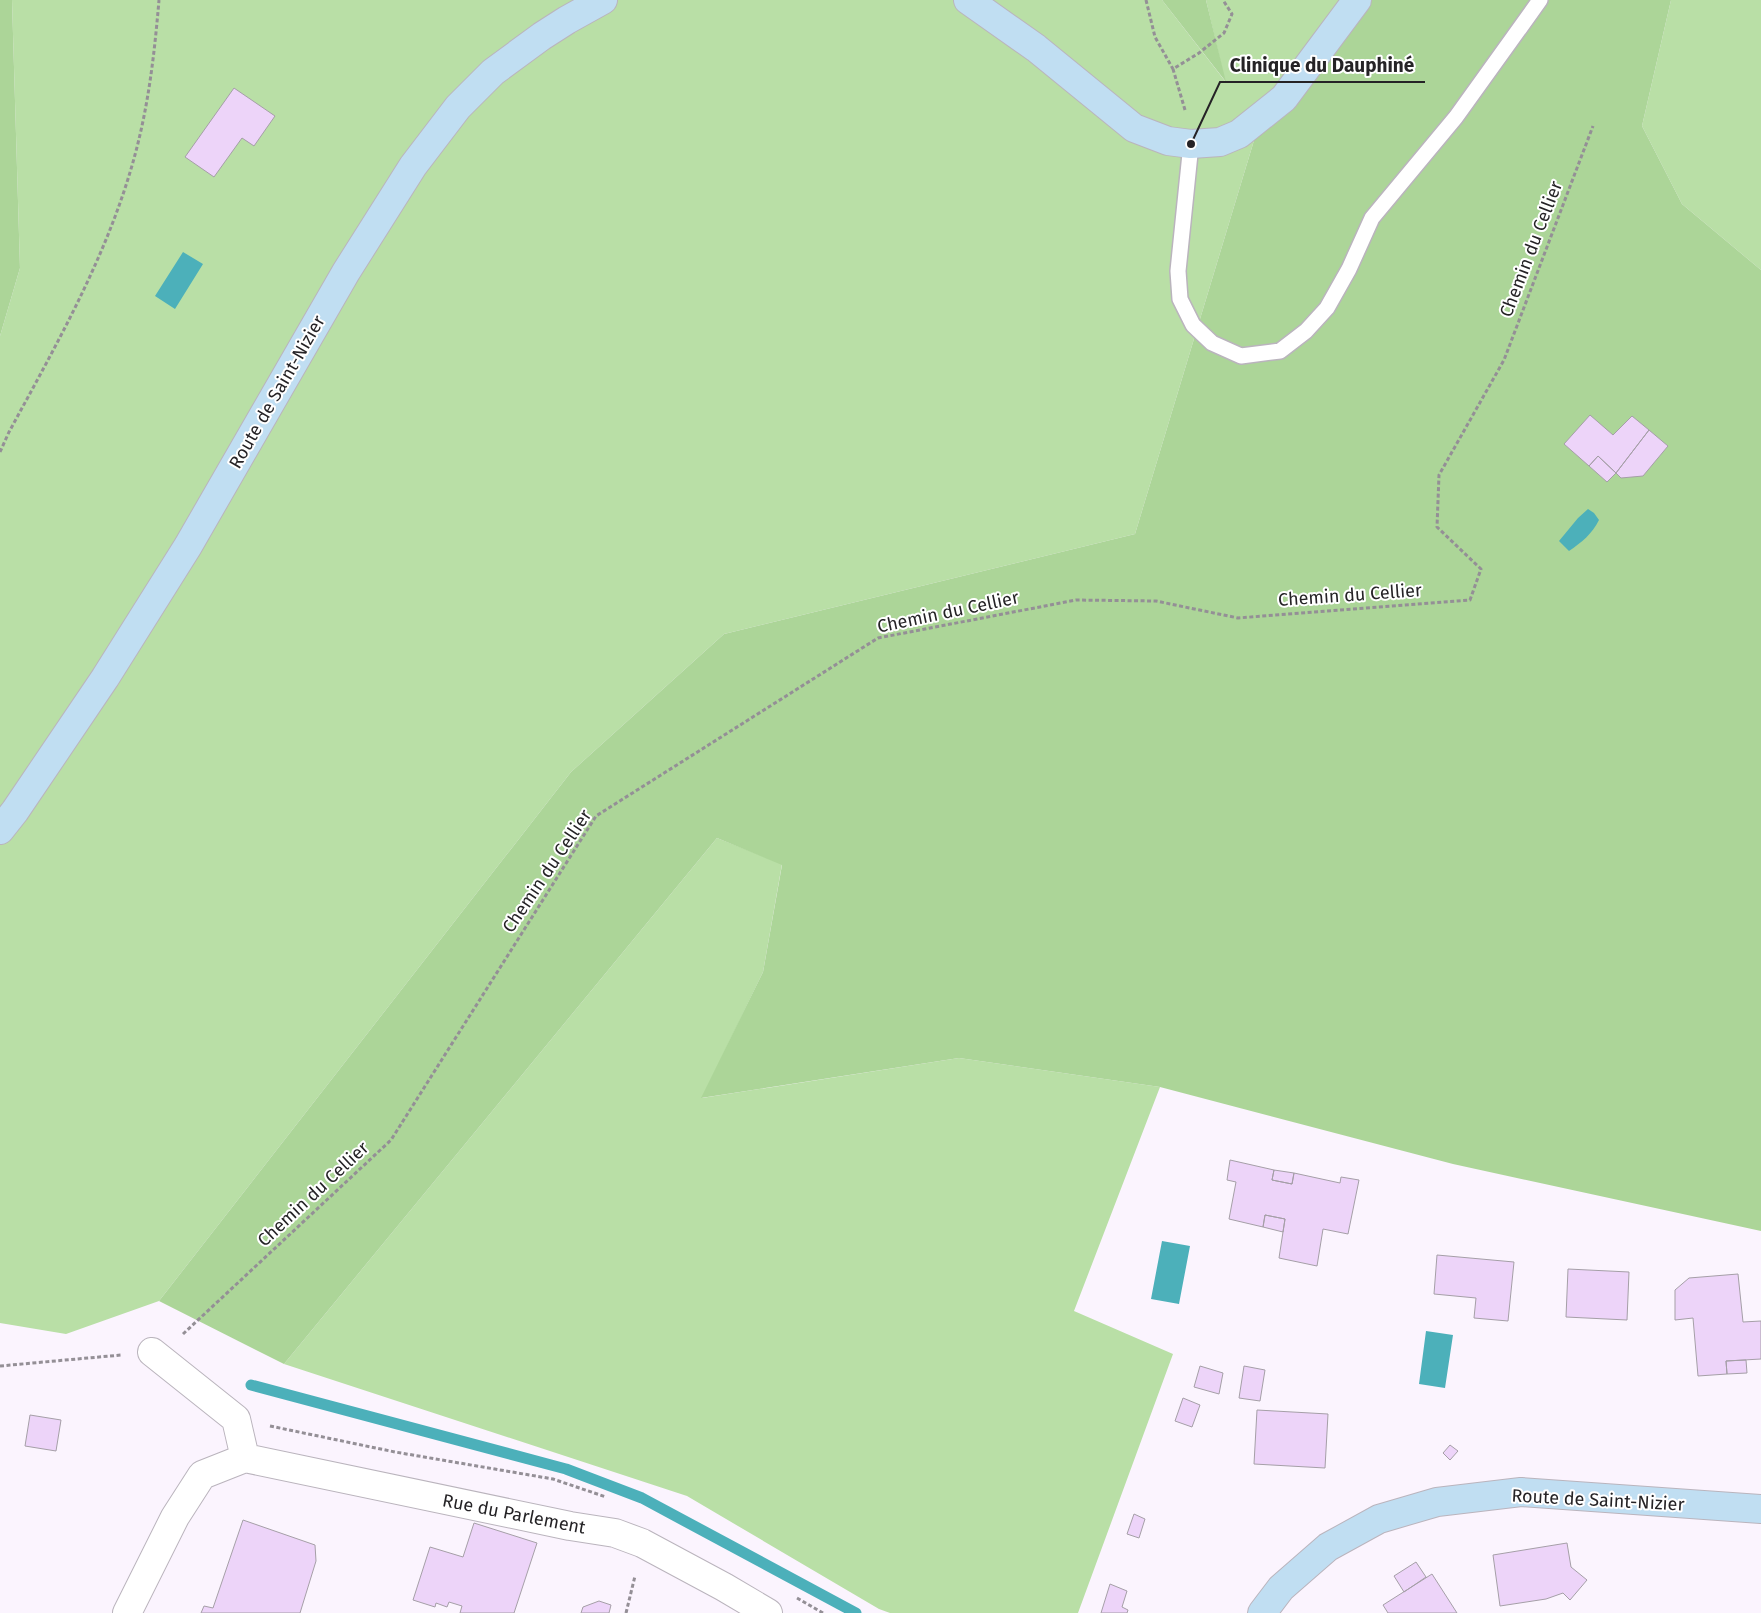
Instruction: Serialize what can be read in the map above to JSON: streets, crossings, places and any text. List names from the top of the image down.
{
  "streets": {
    "main road": ["Route de Saint-Nizier"],
    "street": ["Rue du Parlement"],
    "path": ["Chemin du Cellier"]
  },
  "places": ["Clinique du Dauphiné"]
}
